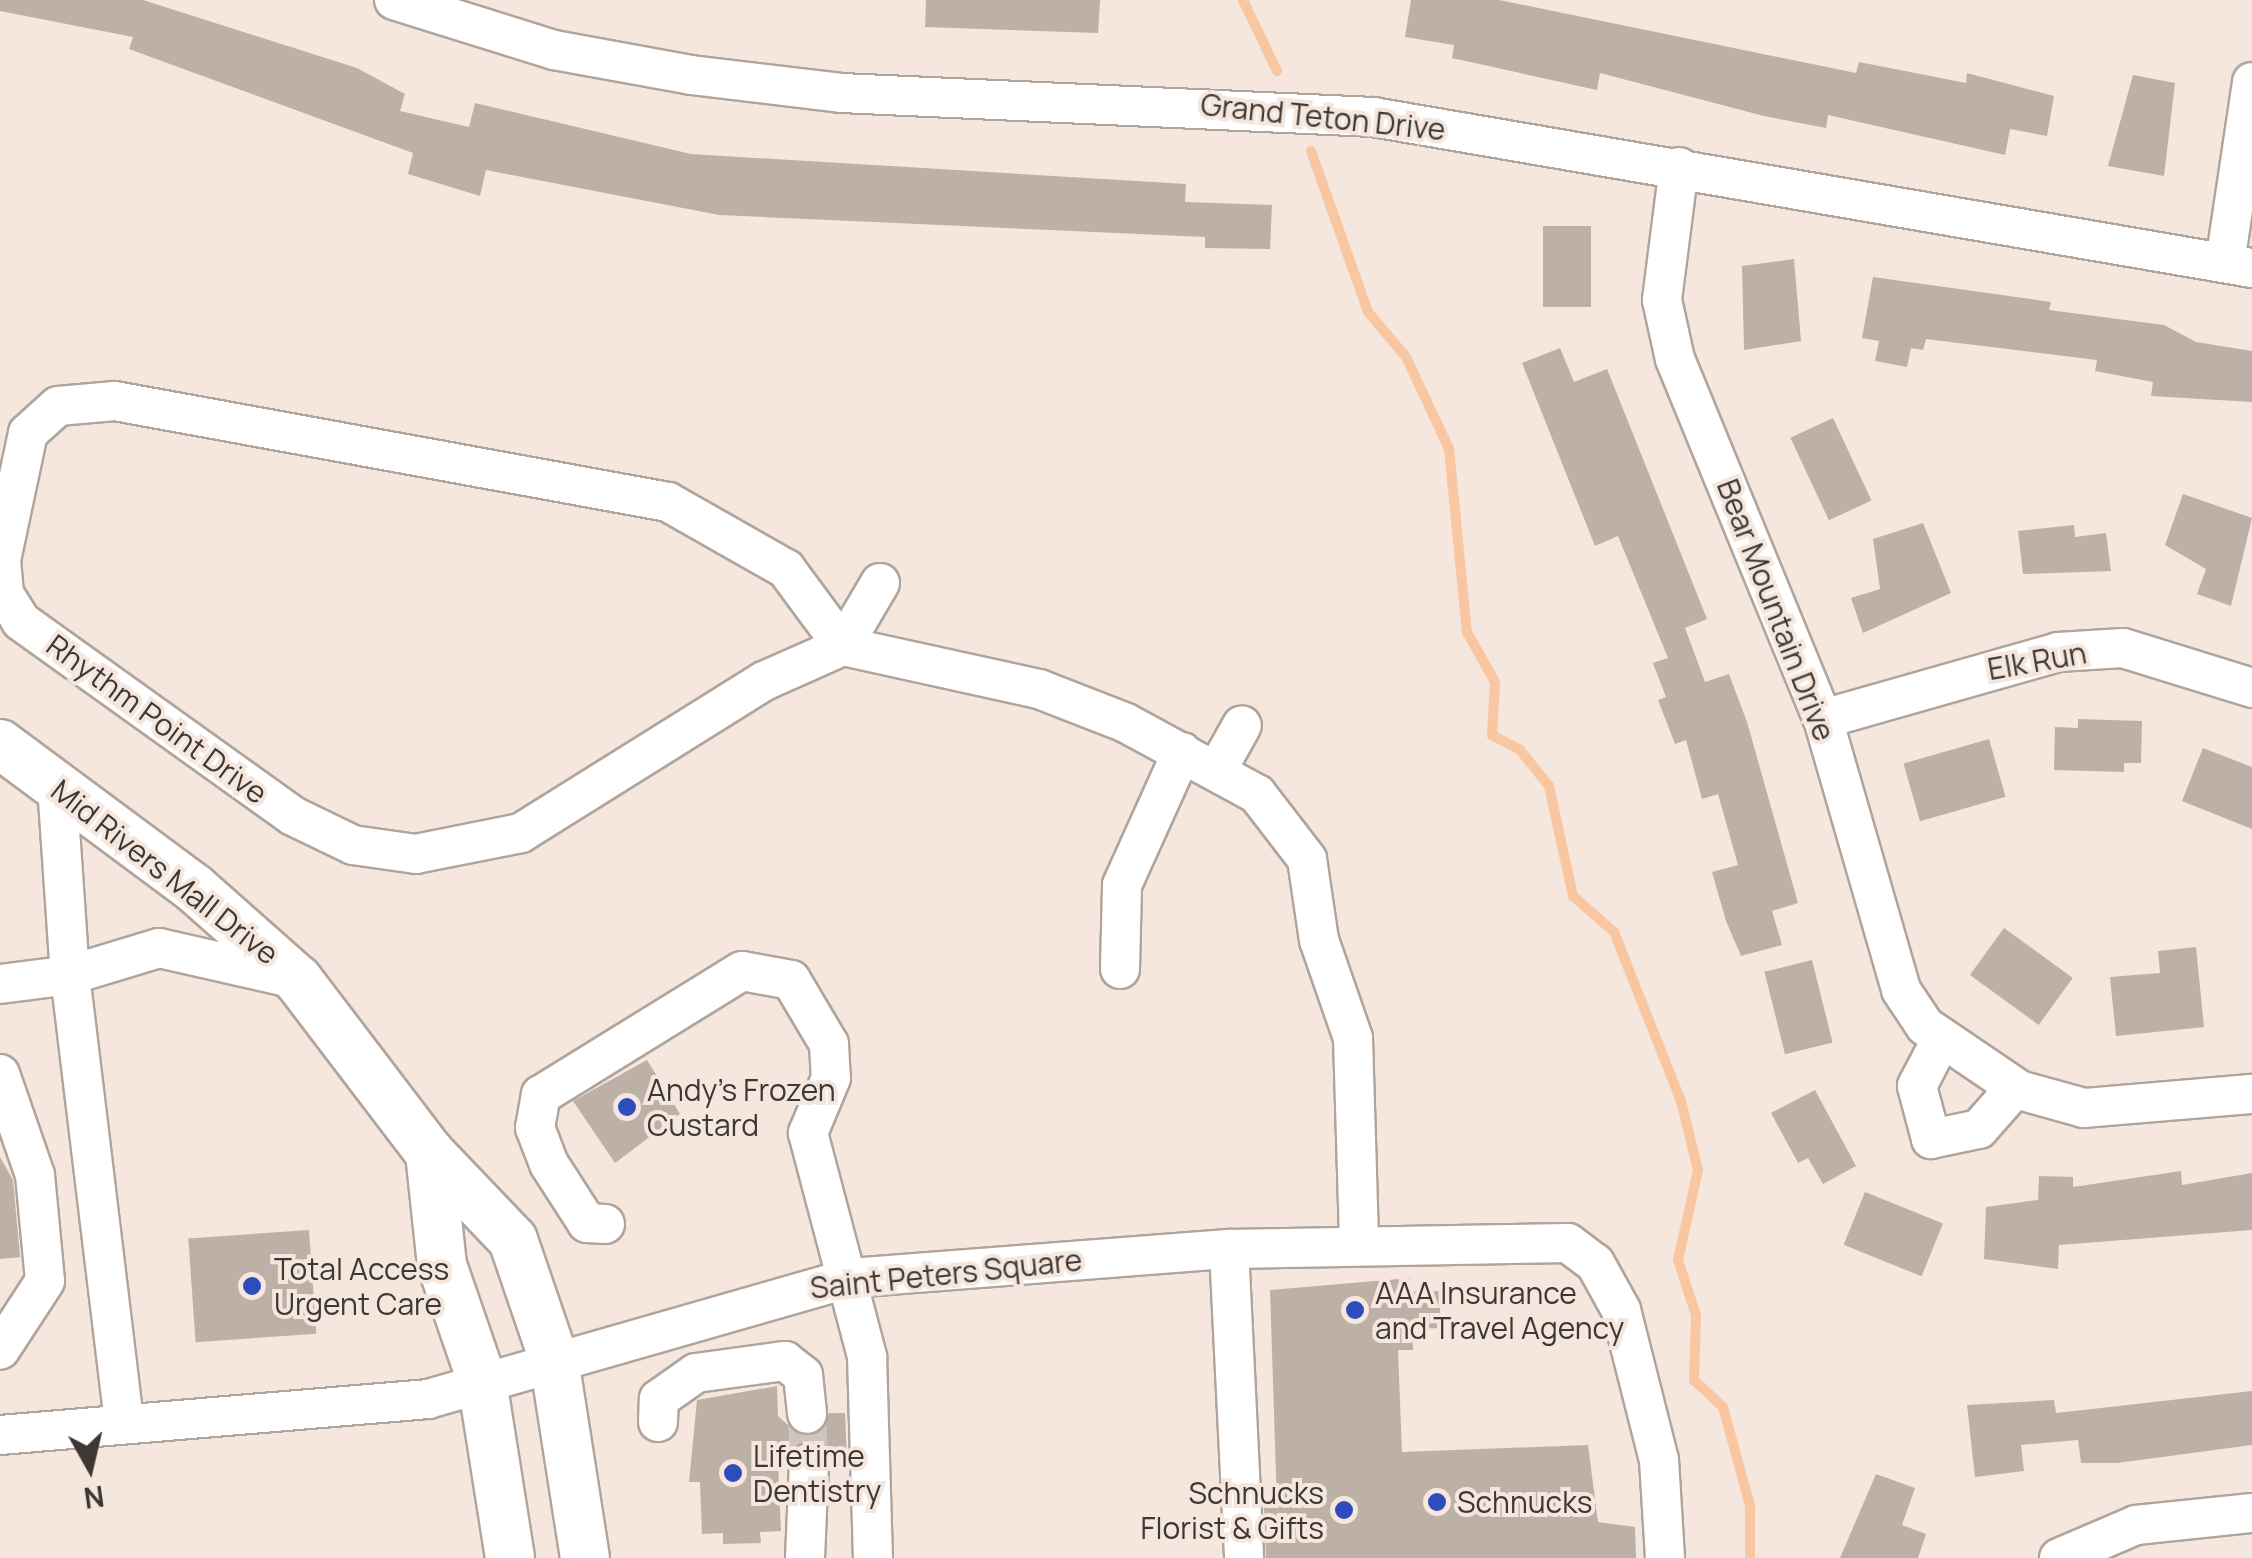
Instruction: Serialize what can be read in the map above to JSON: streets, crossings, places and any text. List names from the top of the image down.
{
  "streets": {
    "main road": ["Mid Rivers Mall Drive"],
    "street": [
      "Grand Teton Drive",
      "Bear Mountain Drive",
      "Elk Run",
      "Rhythm Point Drive",
      "Saint Peters Square"
    ]
  },
  "crossings": [
    ["Grand Teton Drive", "Bear Mountain Drive"],
    ["Bear Mountain Drive", "Elk Run"],
    ["Mid Rivers Mall Drive", "Saint Peters Square"]
  ],
  "places": [
    "Andy's Frozen Custard",
    "Total Access Urgent Care",
    "AAA Insurance and Travel Agency",
    "Lifetime Dentistry",
    "Schnucks",
    "Schnucks Florist & Gifts"
  ],
  "north": "bottom"
}
